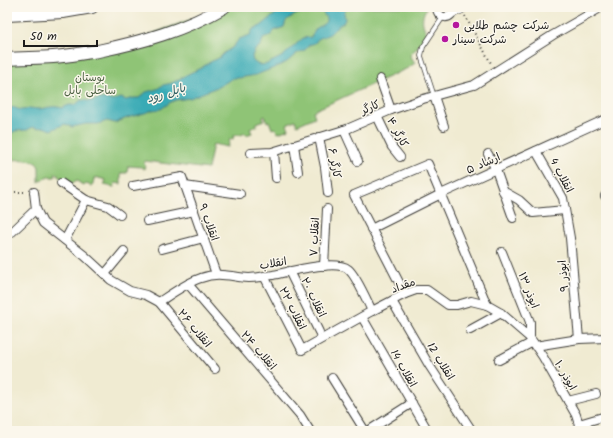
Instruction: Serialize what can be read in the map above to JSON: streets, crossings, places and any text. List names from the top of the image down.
{
  "streets": {
    "street": [
      "کارگر",
      "کارگر ۴",
      "کارگر ۶",
      "ارشاد ۵",
      "انقلاب 4",
      "انقلاب ۹",
      "انقلاب ۷",
      "انقلاب",
      "ابوذر ۹",
      "مقداد",
      "ابوذر ۱۳",
      "انقلاب ۲۰",
      "انقلاب ۲۲",
      "انقلاب ۲۶",
      "انقلاب ۲۴",
      "انقلاب 12",
      "انقلاب 14",
      "ابوذر ۱۰"
    ]
  },
  "crossings": [
    ["کارگر", "کارگر ۴"],
    ["کارگر", "کارگر ۶"],
    ["ارشاد ۵", "انقلاب 4"],
    ["انقلاب 4", "ابوذر ۹"],
    ["انقلاب ۹", "انقلاب"],
    ["انقلاب ۷", "انقلاب"],
    ["انقلاب", "مقداد"],
    ["انقلاب", "انقلاب ۲۰"],
    ["انقلاب", "انقلاب ۲۲"],
    ["انقلاب", "انقلاب ۲۶"],
    ["انقلاب", "انقلاب ۲۴"],
    ["مقداد", "ابوذر ۱۳"],
    ["مقداد", "انقلاب ۲۲"],
    ["مقداد", "انقلاب 12"],
    ["مقداد", "انقلاب 14"],
    ["مقداد", "ابوذر ۱۰"],
    ["ابوذر ۱۳", "ابوذر ۱۰"]
  ],
  "water": ["بابل رود"],
  "parks": ["بوستان ساحلی بابل"],
  "places": ["شرکت چشم طلایی", "شرکت سینار"],
  "scale_bar": "50 m"
}
